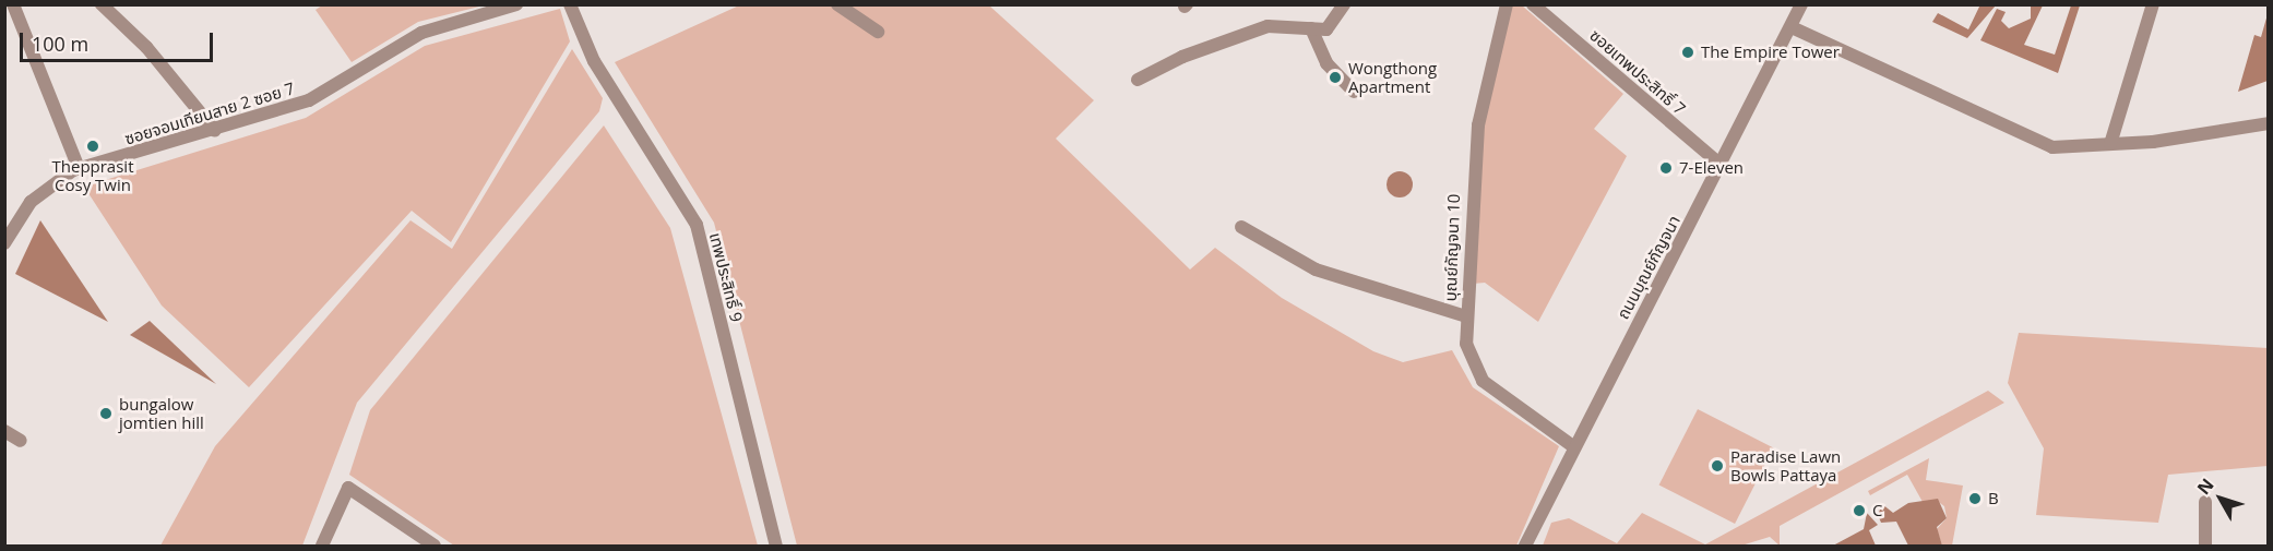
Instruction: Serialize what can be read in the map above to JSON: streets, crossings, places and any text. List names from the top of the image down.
{
  "streets": {
    "street": [
      "ซอยเทพประสิทธิ์ 7",
      "ซอยจอมเทียนสาย 2 ซอย 7",
      "บุณย์กัญจนา 10",
      "ถนนบุณย์กัญจนา",
      "เทพประสิทธิ์ 9"
    ]
  },
  "crossings": [
    ["ซอยเทพประสิทธิ์ 7", "ถนนบุณย์กัญจนา"],
    ["บุณย์กัญจนา 10", "ถนนบุณย์กัญจนา"]
  ],
  "places": [
    "The Empire Tower",
    "Wongthong Apartment",
    "Thepprasit Cosy Twin",
    "7-Eleven",
    "bungalow jomtien hill",
    "Paradise Lawn Bowls Pattaya",
    "B",
    "C"
  ],
  "scale_bar": "100 m",
  "north": "top left"
}
